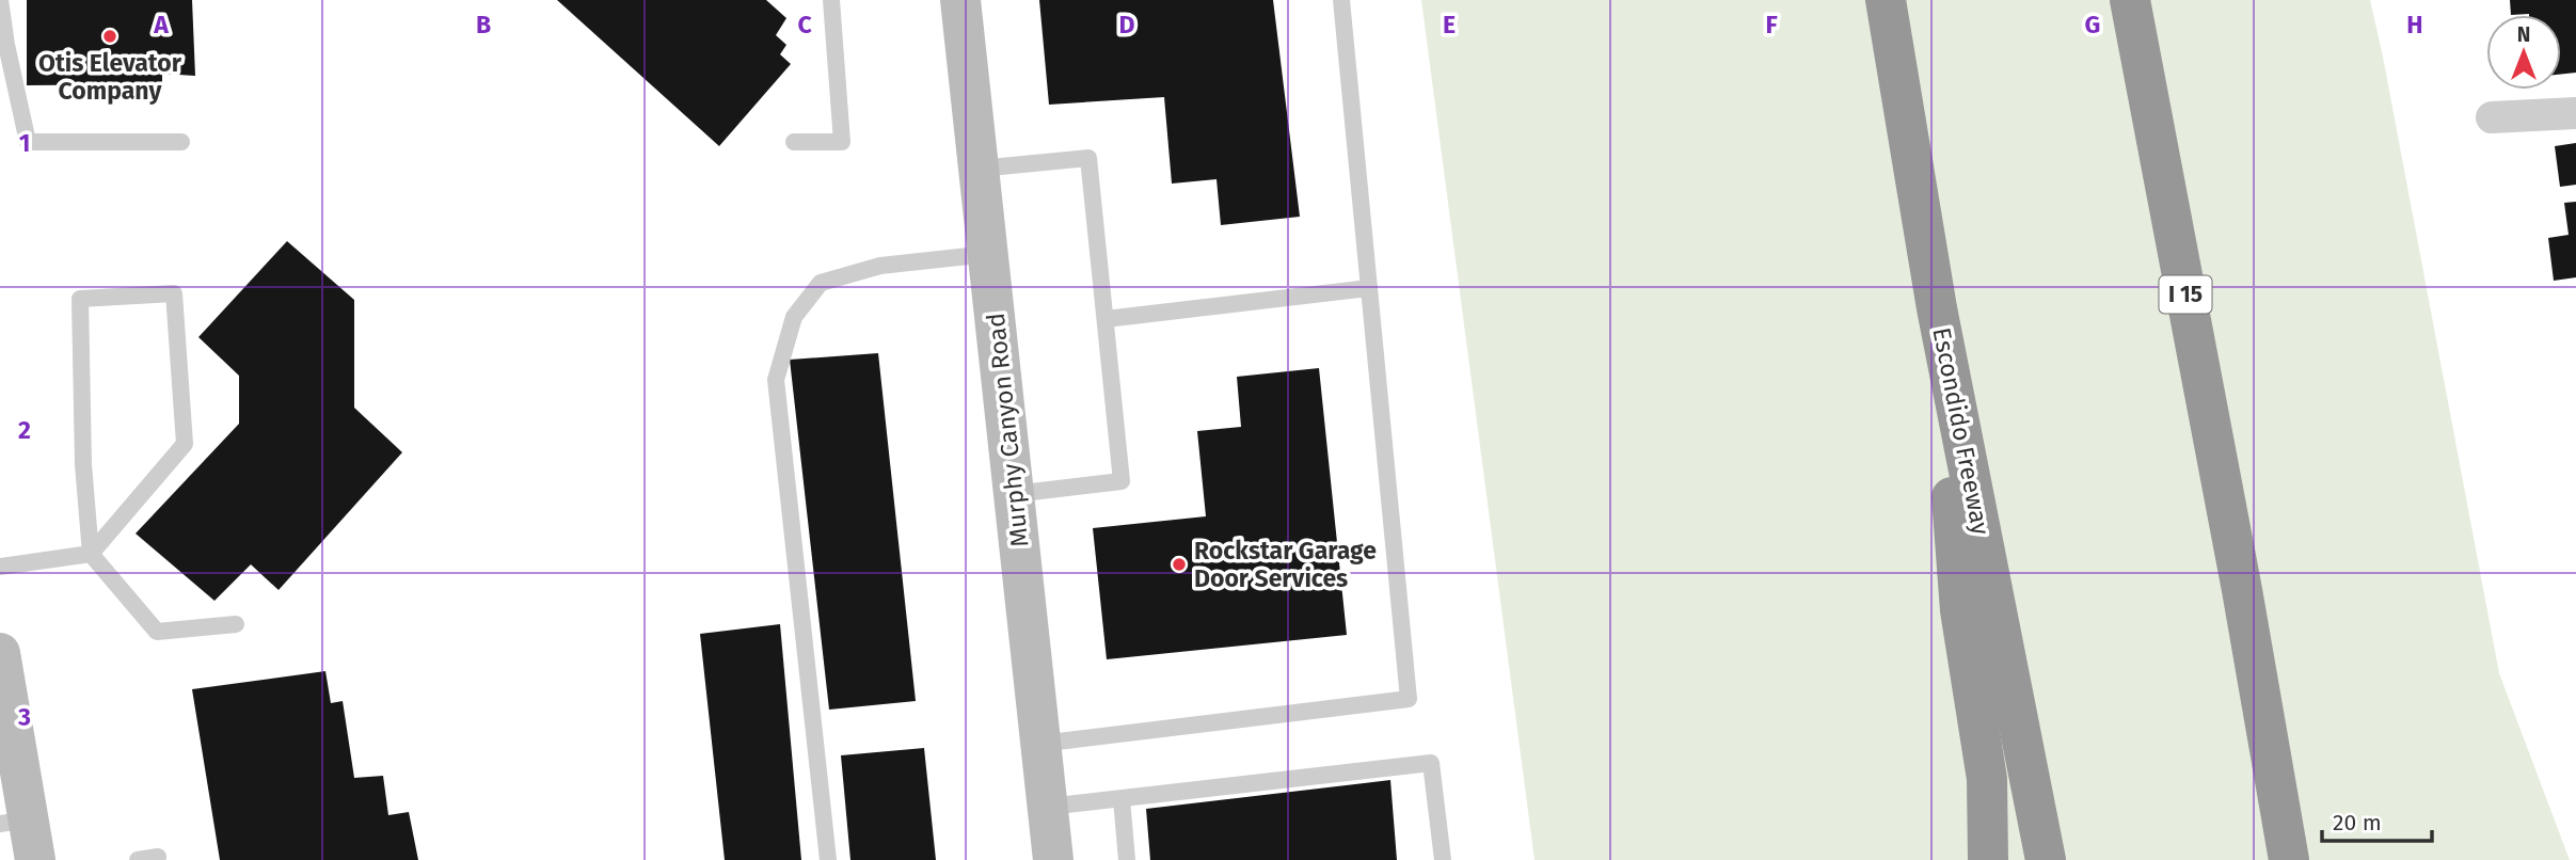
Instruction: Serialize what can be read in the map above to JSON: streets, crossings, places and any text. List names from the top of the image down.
{
  "streets": {
    "highway": ["I 15", "Escondido Freeway"],
    "main road": ["Murphy Canyon Road"]
  },
  "places": ["Otis Elevator Company", "Rockstar Garage Door Services"],
  "scale_bar": "20 m",
  "north": "top",
  "grid": {
    "columns": [
      "A",
      "B",
      "C",
      "D",
      "E",
      "F",
      "G",
      "H"
    ],
    "rows": ["1", "2", "3"]
  }
}
